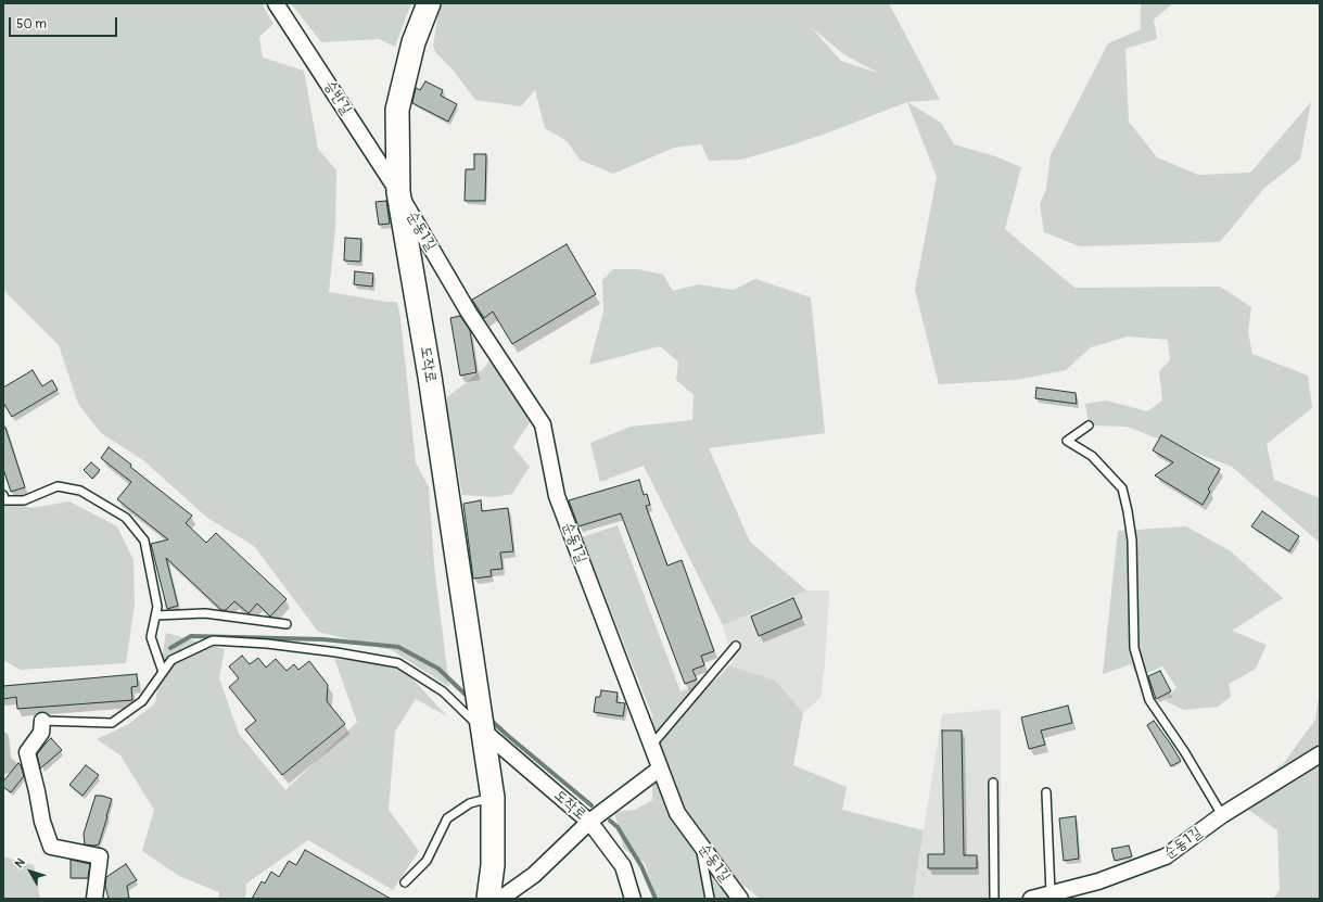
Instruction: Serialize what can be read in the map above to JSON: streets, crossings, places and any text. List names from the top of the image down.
{
  "streets": {
    "street": ["승반길", "순동1길", "도작로"]
  },
  "crossings": [
    ["승반길", "순동1길"],
    ["승반길", "도작로"],
    ["순동1길", "도작로"]
  ],
  "scale_bar": "50 m",
  "north": "top left"
}
